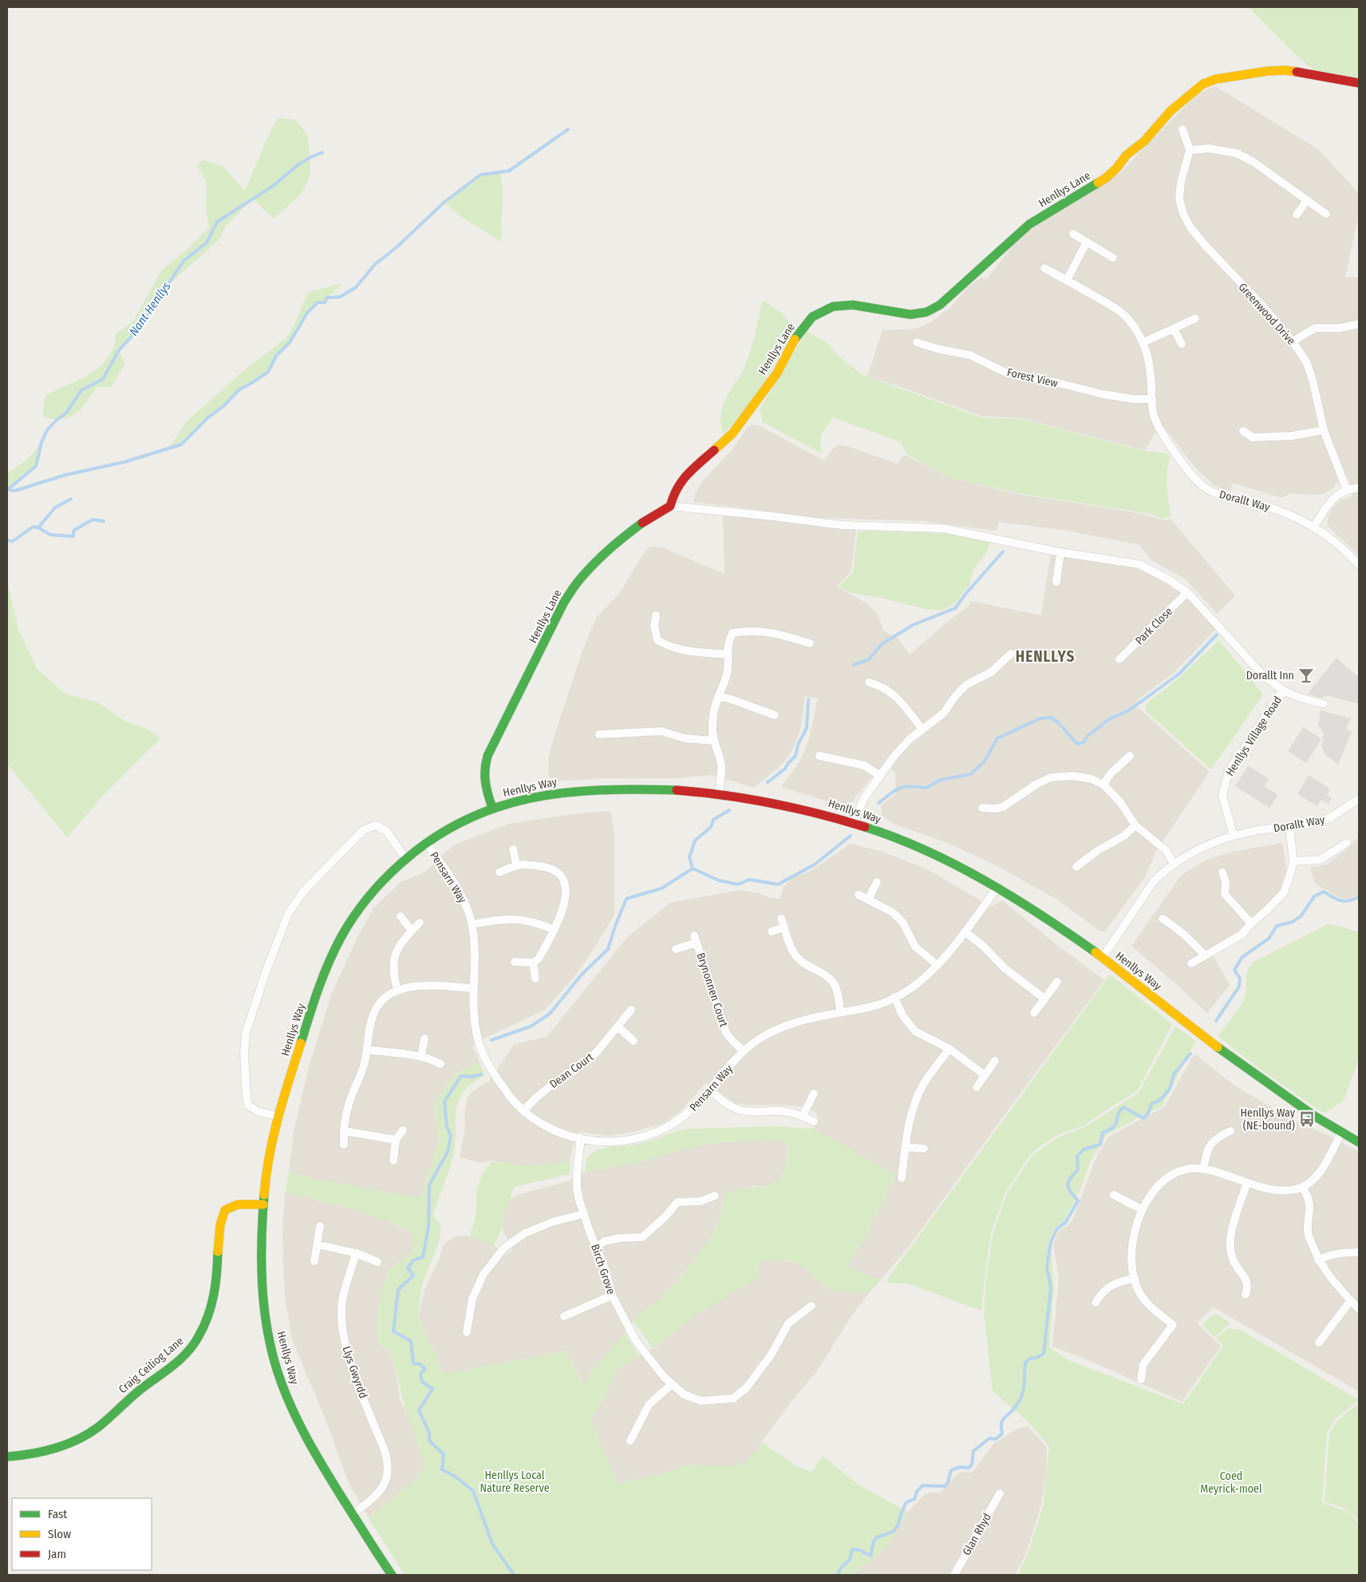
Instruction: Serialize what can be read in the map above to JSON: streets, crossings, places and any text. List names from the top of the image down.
{
  "streets": {
    "street": [
      "Henllys Lane",
      "Greenwood Drive",
      "Forest View",
      "Dorallt Way",
      "Park Close",
      "Henllys Village Road",
      "Henllys Way",
      "Pensarn Way",
      "Brynonnen Court",
      "Dean Court",
      "Birch Grove",
      "Craig Ceiliog Lane",
      "Llys Gwyrdd",
      "Glan Rhyd"
    ]
  },
  "crossings": [
    ["Henllys Lane", "Henllys Way"],
    ["Forest View", "Dorallt Way"],
    ["Dorallt Way", "Henllys Village Road"],
    ["Henllys Way", "Pensarn Way"],
    ["Henllys Way", "Craig Ceiliog Lane"],
    ["Henllys Way", "Llys Gwyrdd"],
    ["Pensarn Way", "Brynonnen Court"],
    ["Pensarn Way", "Dean Court"],
    ["Pensarn Way", "Birch Grove"]
  ],
  "districts": ["HENLLYS"],
  "water": ["Nant Henllys"],
  "parks": ["Henllys Local Nature Reserve", "Coed Meyrick-moel"],
  "places": {
    "bar": ["Dorallt Inn"],
    "bus stop": ["Henllys Way (NE-bound)"]
  },
  "legend": ["Fast", "Slow", "Jam"]
}
